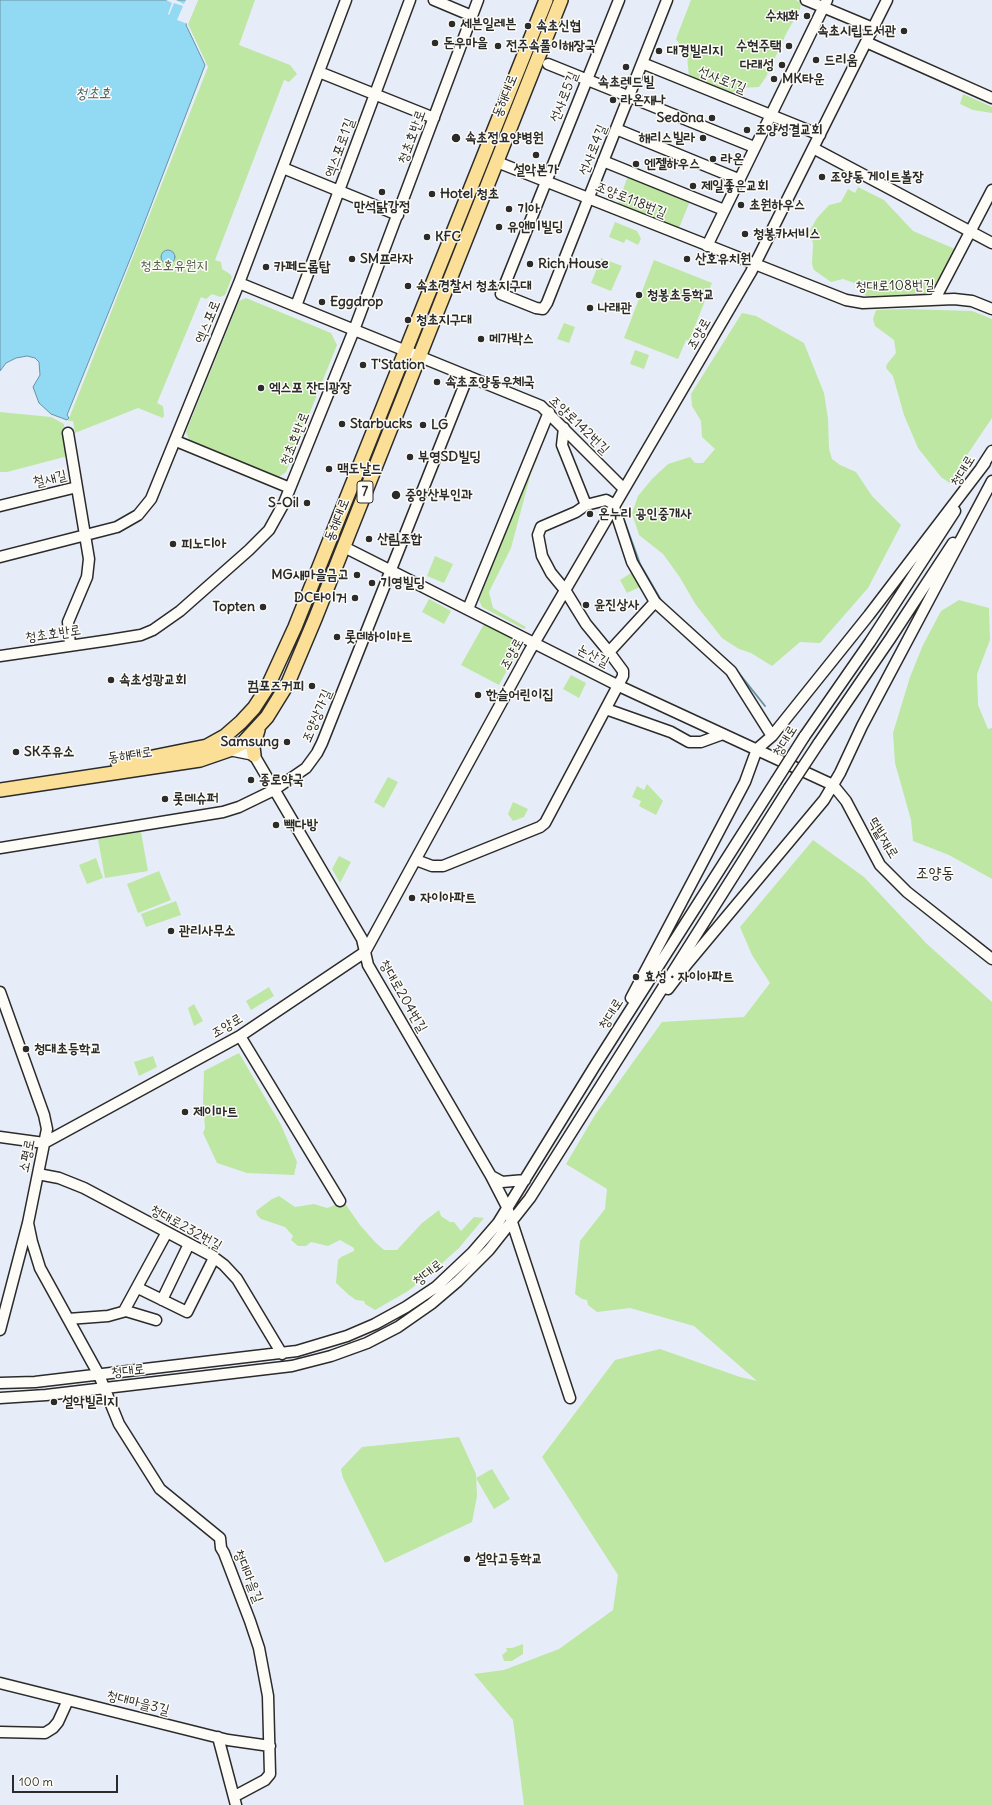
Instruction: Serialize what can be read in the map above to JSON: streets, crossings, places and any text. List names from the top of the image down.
{
  "streets": {
    "main road": ["동해대로", "7"],
    "street": [
      "선사로1길",
      "선사로5길",
      "청초호반로",
      "엑스포로1길",
      "선사로4길",
      "조양로118번길",
      "청대로108번길",
      "엑스포로",
      "조양로",
      "조양로142번길",
      "청대로",
      "철새길",
      "논산길",
      "조양상가길",
      "떡밭재로",
      "청대로204번길",
      "소평로",
      "청대로232번길",
      "청대마을길",
      "청대마을3길"
    ]
  },
  "crossings": [
    ["선사로1길", "선사로4길"],
    ["선사로1길", "조양로"],
    ["동해대로", "조양로118번길"],
    ["동해대로", "조양로142번길"],
    ["동해대로", "논산길"],
    ["선사로5길", "선사로4길"],
    ["선사로5길", "조양로118번길"],
    ["청초호반로", "조양로142번길"],
    ["엑스포로1길", "조양로142번길"],
    ["선사로4길", "조양로118번길"],
    ["조양로118번길", "청대로108번길"],
    ["조양로118번길", "조양로"],
    ["청대로108번길", "조양로"],
    ["엑스포로", "조양로142번길"],
    ["조양로", "조양로142번길"],
    ["조양로", "논산길"],
    ["조양로", "청대로204번길"],
    ["조양로", "소평로"],
    ["조양로142번길", "조양상가길"],
    ["청대로", "청대로204번길"],
    ["청대로", "소평로"],
    ["청대로", "청대로232번길"],
    ["청대로", "청대마을길"],
    ["논산길", "조양상가길"],
    ["논산길", "떡밭재로"],
    ["조양상가길", "청대로204번길"],
    ["소평로", "청대로232번길"],
    ["청대마을길", "청대마을3길"]
  ],
  "districts": ["조양동"],
  "water": ["청초호"],
  "parks": ["청초호유원지"],
  "places": [
    "수채화",
    "세븐일레븐",
    "속초신협",
    "속초시립도서관",
    "돈우마을",
    "전주속풀이해장국",
    "수현주택",
    "대경빌리지",
    "드리움",
    "다래성",
    "속초레드빌",
    "MK타운",
    "라온재나",
    "Sedona",
    "조양성결교회",
    "속초정요양병원",
    "해리스빌라",
    "설악본가",
    "라온",
    "엔젤하우스",
    "조양동 게이트볼장",
    "제일좋은교회",
    "만석닭강정",
    "Hotel 청초",
    "초원하우스",
    "기아",
    "유앤미빌딩",
    "청봉카서비스",
    "KFC",
    "SM프라자",
    "산호유치원",
    "Rich House",
    "카페드롭탑",
    "속초경찰서 청초지구대",
    "청봉초등학교",
    "Eggdrop",
    "나래관",
    "청초지구대",
    "메가박스",
    "T'Station",
    "속초조양동우체국",
    "엑스포 잔디광장",
    "Starbucks",
    "LG",
    "부영SD빌딩",
    "맥도날드",
    "중앙산부인과",
    "S-Oil",
    "온누리 공인중개사",
    "산림조합",
    "피노디아",
    "MG새마을금고",
    "기영빌딩",
    "DC타이거",
    "윤진상사",
    "Topten",
    "롯데하이마트",
    "속초성광교회",
    "컴포즈커피",
    "한슬어린이집",
    "Samsung",
    "SK주유소",
    "종로약국",
    "롯데슈퍼",
    "빽다방",
    "자이아파트",
    "관리사무소",
    "효성ㆍ자이아파트",
    "청대초등학교",
    "제이마트",
    "설악빌리지",
    "설악고등학교"
  ],
  "scale_bar": "100 m"
}
